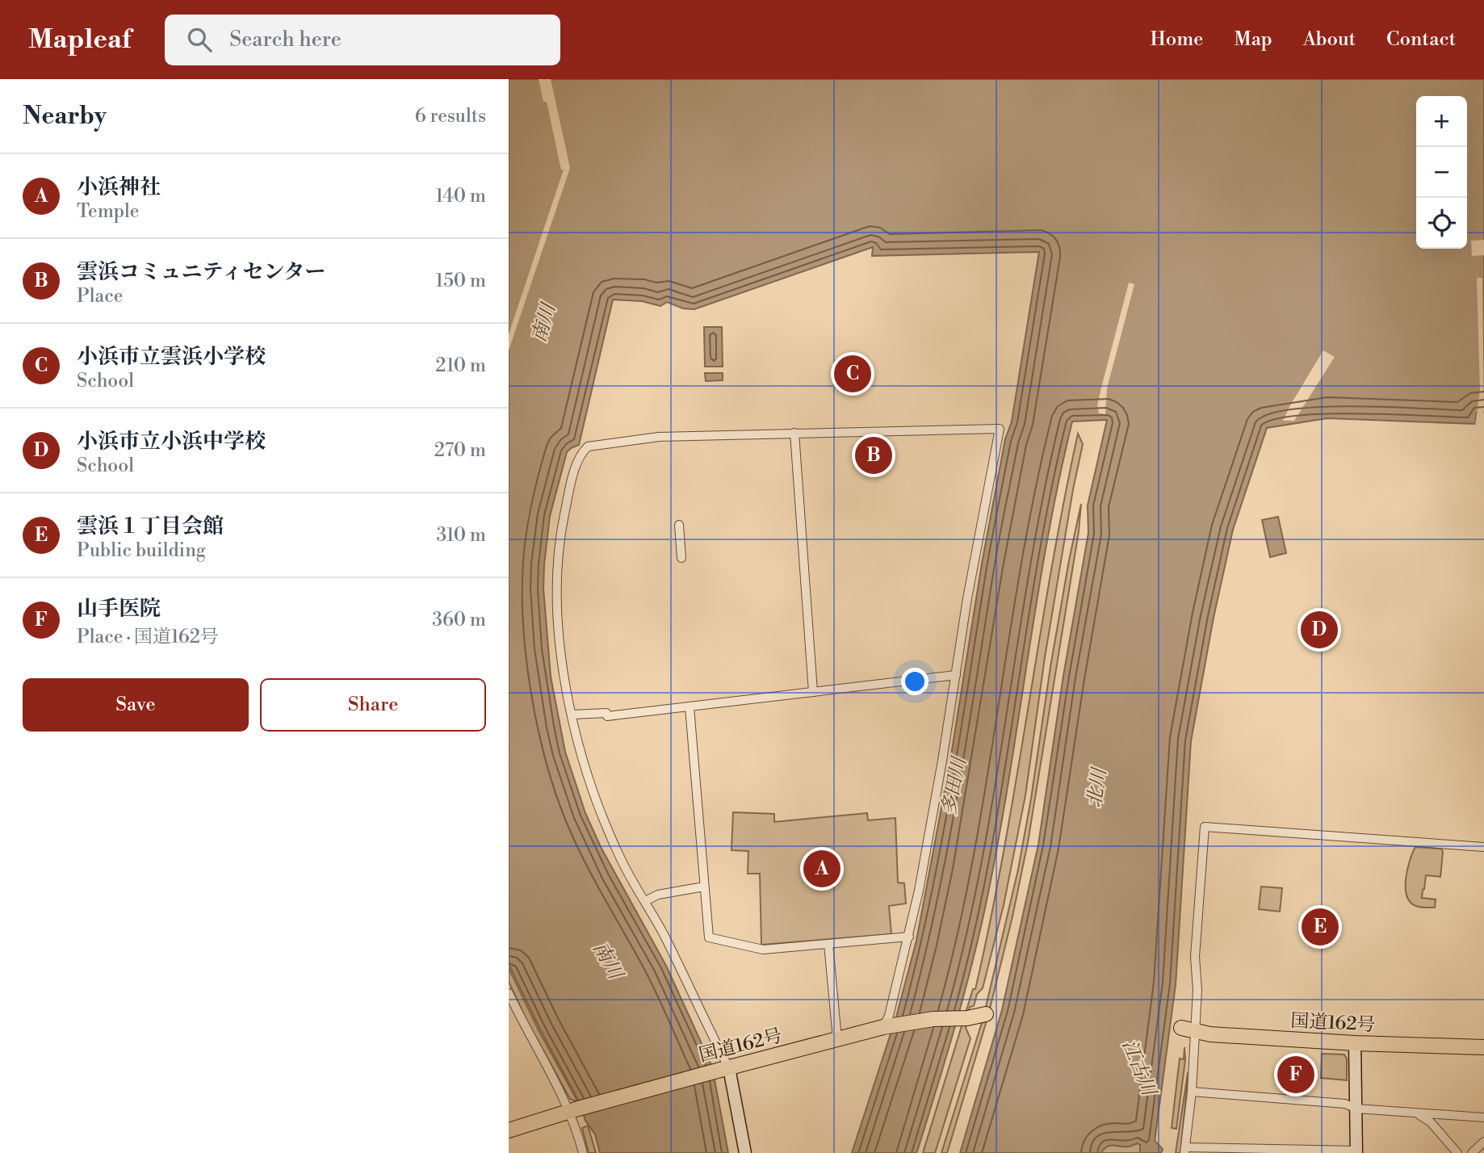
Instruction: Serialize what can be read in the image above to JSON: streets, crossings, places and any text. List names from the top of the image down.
{
  "streets": {
    "highway": ["国道162号"]
  },
  "water": [
    "南川",
    "多田川",
    "北川",
    "江古川"
  ],
  "page": {
    "header": "Mapleaf",
    "search": "Search here",
    "nav": [
      "Home",
      "Map",
      "About",
      "Contact"
    ],
    "heading": ["Nearby", "6 results"],
    "map_buttons": ["+", "−"],
    "list": [
      {
        "mark": "A",
        "name": "小浜神社",
        "note": "Temple",
        "value": "140 m"
      },
      {
        "mark": "B",
        "name": "雲浜コミュニティセンター",
        "note": "Place",
        "value": "150 m"
      },
      {
        "mark": "C",
        "name": "小浜市立雲浜小学校",
        "note": "School",
        "value": "210 m"
      },
      {
        "mark": "D",
        "name": "小浜市立小浜中学校",
        "note": "School",
        "value": "270 m"
      },
      {
        "mark": "E",
        "name": "雲浜１丁目会館",
        "note": "Public building",
        "value": "310 m"
      },
      {
        "mark": "F",
        "name": "山手医院",
        "note": "Place · 国道162号",
        "value": "360 m"
      }
    ],
    "pins": [
      "C",
      "B",
      "D",
      "A",
      "E",
      "F"
    ],
    "buttons": ["Save", "Share"]
  }
}
